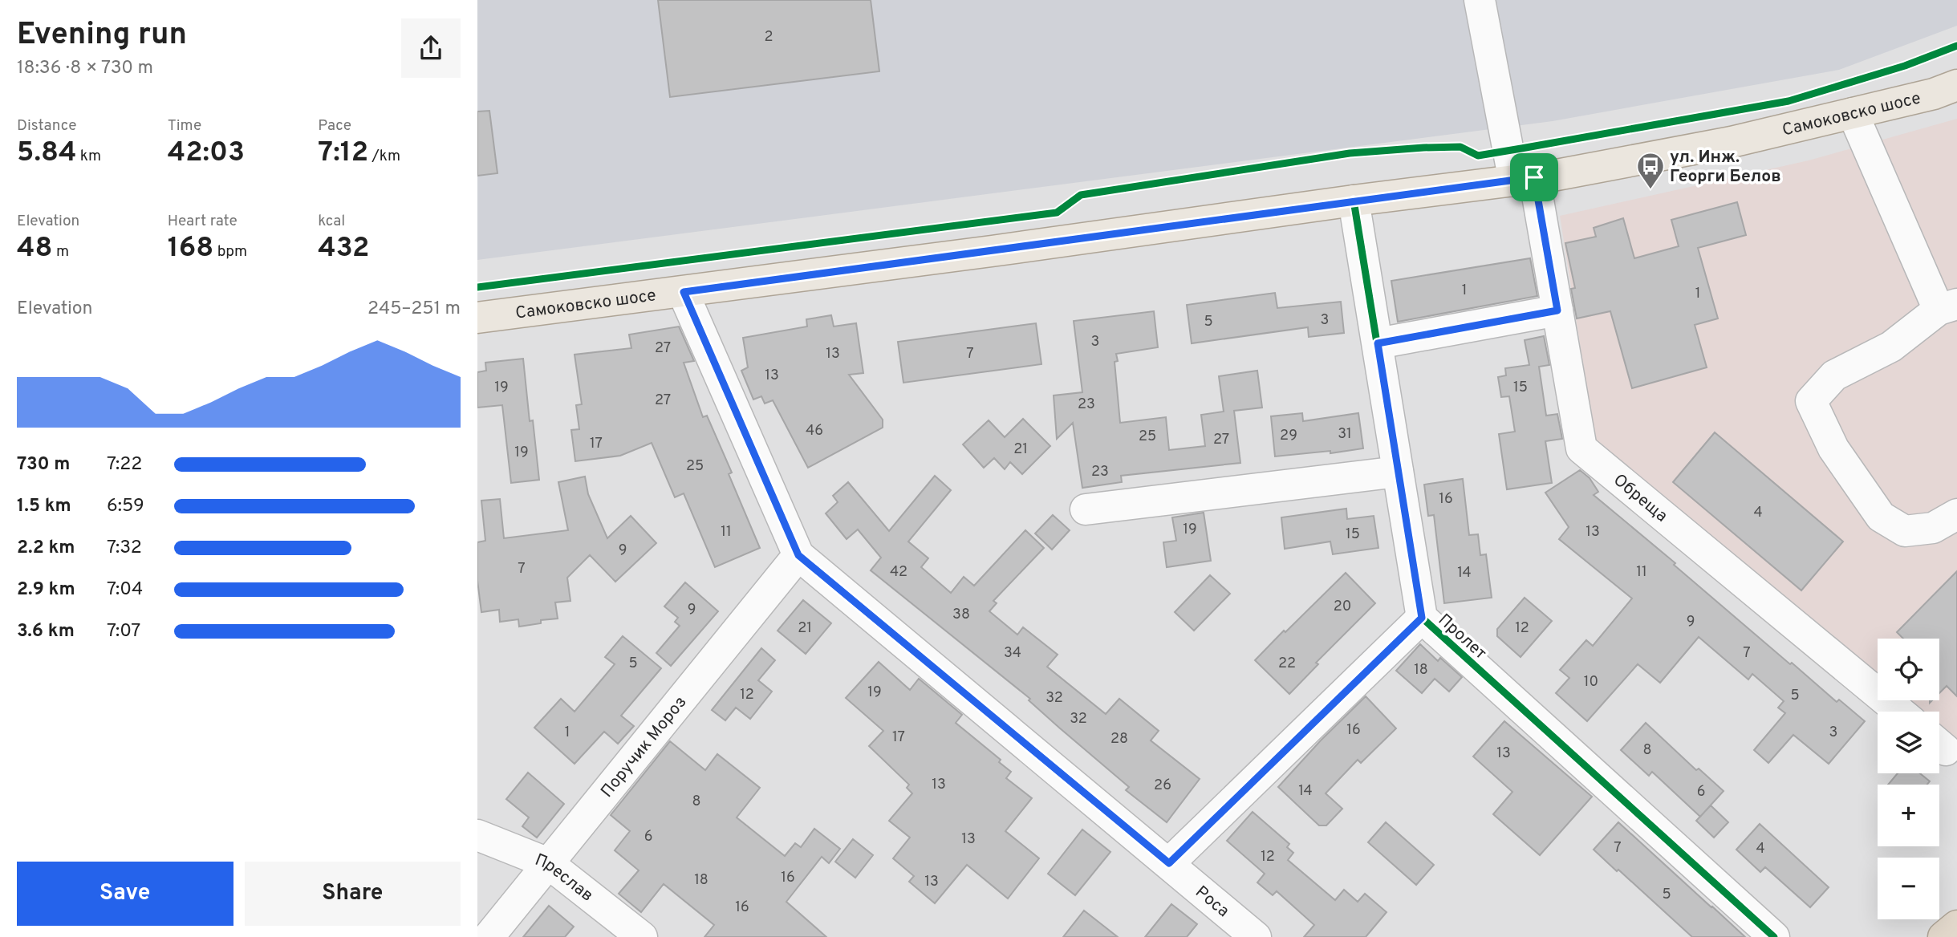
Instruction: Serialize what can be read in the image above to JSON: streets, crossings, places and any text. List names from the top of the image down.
{
  "streets": {
    "main road": ["Самоковско шосе"],
    "street": [
      "Обреща",
      "Пролет",
      "Поручик Мороз",
      "Преслав",
      "Роса"
    ]
  },
  "crossings": [
    ["Самоковско шосе", "Обреща"],
    ["Самоковско шосе", "Пролет"],
    ["Самоковско шосе", "Роса"],
    ["Поручик Мороз", "Преслав"],
    ["Поручик Мороз", "Роса"]
  ],
  "places": {
    "bus stop": ["ул. Инж. Георги Белов"]
  },
  "house_numbers": [
    "2",
    "1",
    "1",
    "3",
    "5",
    "3",
    "27",
    "13",
    "7",
    "13",
    "19",
    "15",
    "27",
    "23",
    "46",
    "31",
    "29",
    "25",
    "27",
    "17",
    "21",
    "19",
    "25",
    "23",
    "16",
    "4",
    "19",
    "11",
    "13",
    "15",
    "9",
    "7",
    "42",
    "11",
    "14",
    "20",
    "9",
    "38",
    "9",
    "21",
    "12",
    "34",
    "7",
    "5",
    "22",
    "18",
    "10",
    "19",
    "12",
    "5",
    "32",
    "32",
    "16",
    "1",
    "3",
    "17",
    "28",
    "8",
    "13",
    "13",
    "26",
    "14",
    "6",
    "8",
    "6",
    "13",
    "7",
    "4",
    "12",
    "16",
    "18",
    "13",
    "5",
    "16"
  ],
  "page": {
    "heading": ["Evening run", "18:36 · 8 × 730 m"],
    "stats": [
      ["Distance", "5.84 km"],
      ["Time", "42:03"],
      ["Pace", "7:12 /km"],
      ["Elevation", "48 m"],
      ["Heart rate", "168 bpm"],
      ["kcal", "432"]
    ],
    "chart": ["Elevation", "245–251 m"],
    "list": [
      {
        "name": "730 m",
        "note": "7:22"
      },
      {
        "name": "1.5 km",
        "note": "6:59"
      },
      {
        "name": "2.2 km",
        "note": "7:32"
      },
      {
        "name": "2.9 km",
        "note": "7:04"
      },
      {
        "name": "3.6 km",
        "note": "7:07"
      }
    ],
    "map_buttons": ["+", "−"],
    "buttons": ["Save", "Share"]
  }
}
